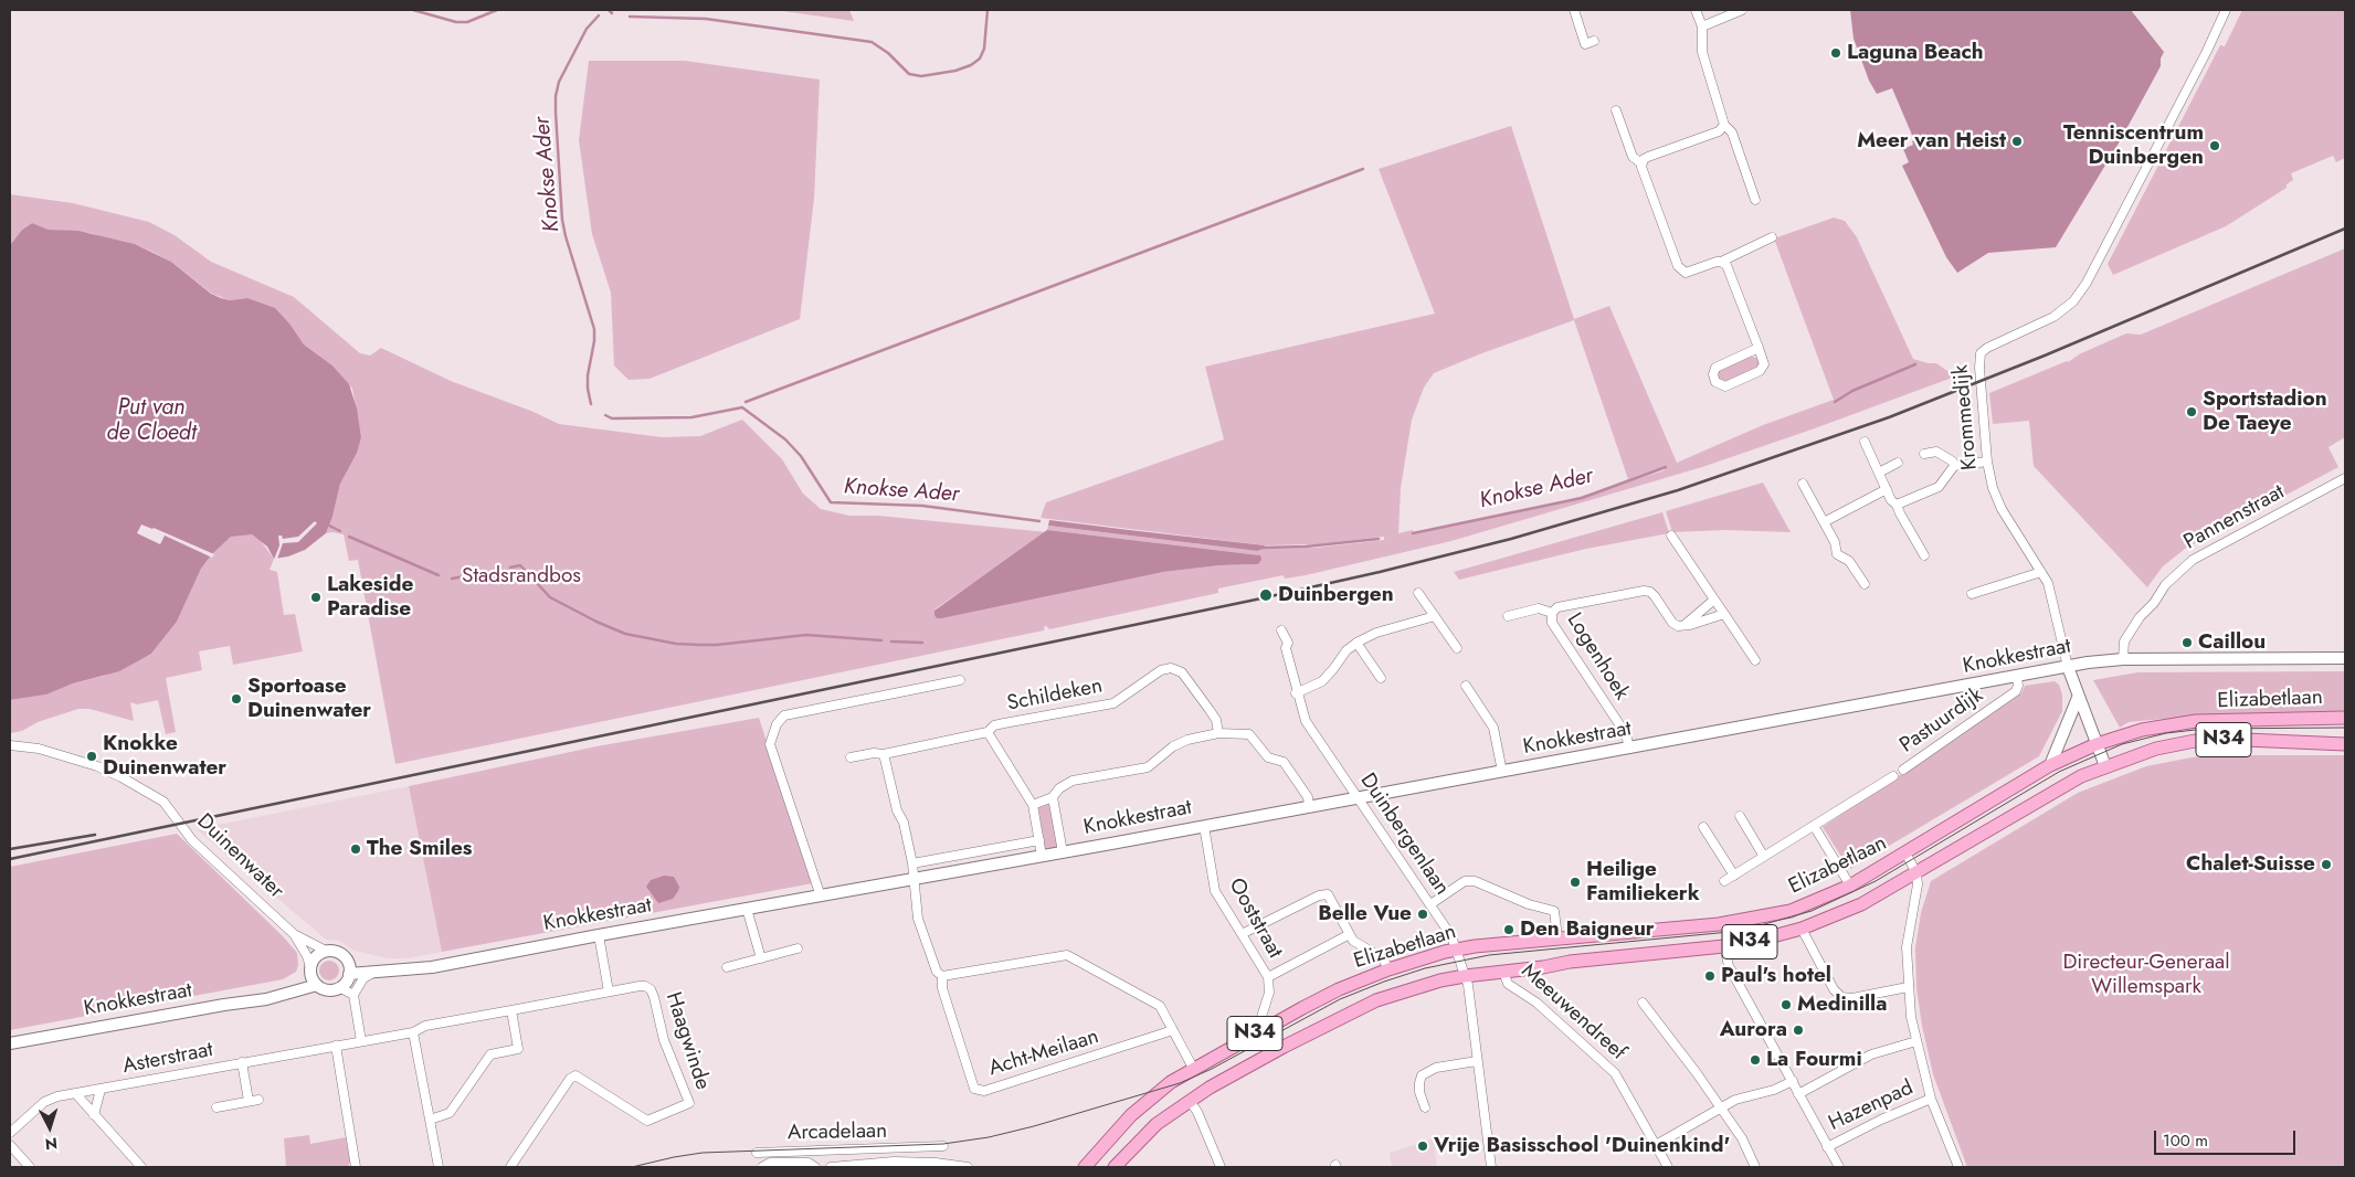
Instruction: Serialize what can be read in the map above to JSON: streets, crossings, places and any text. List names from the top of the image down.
{
  "streets": {
    "main road": ["Elizabetlaan", "N34"],
    "street": [
      "Krommedijk",
      "Pannenstraat",
      "Logenhoek",
      "Knokkestraat",
      "Schildeken",
      "Pastuurdijk",
      "Duinbergenlaan",
      "Duinenwater",
      "Ooststraat",
      "Meeuwendreef",
      "Haagwinde",
      "Acht-Meilaan",
      "Asterstraat",
      "Hazenpad",
      "Arcadelaan"
    ]
  },
  "crossings": [
    ["Krommedijk", "Knokkestraat"],
    ["Krommedijk", "Elizabetlaan"],
    ["Pannenstraat", "Knokkestraat"],
    ["Logenhoek", "Knokkestraat"],
    ["Knokkestraat", "Schildeken"],
    ["Knokkestraat", "Pastuurdijk"],
    ["Knokkestraat", "Duinbergenlaan"],
    ["Knokkestraat", "Duinenwater"],
    ["Knokkestraat", "Ooststraat"],
    ["Knokkestraat", "Acht-Meilaan"],
    ["Elizabetlaan", "Duinbergenlaan"],
    ["Elizabetlaan", "Ooststraat"],
    ["Elizabetlaan", "Meeuwendreef"],
    ["Haagwinde", "Asterstraat"]
  ],
  "water": ["Knokse Ader", "Put van de Cloedt"],
  "parks": ["Stadsrandbos", "Directeur-Generaal Willemspark"],
  "places": [
    "Laguna Beach",
    "Meer van Heist",
    "Tenniscentrum Duinbergen",
    "Sportstadion De Taeye",
    "Duinbergen",
    "Lakeside Paradise",
    "Caillou",
    "Sportoase Duinenwater",
    "Knokke Duinenwater",
    "The Smiles",
    "Chalet-Suisse",
    "Heilige Familiekerk",
    "Belle Vue",
    "Den Baigneur",
    "Paul's hotel",
    "Medinilla",
    "Aurora",
    "La Fourmi",
    "Vrije Basisschool 'Duinenkind'"
  ],
  "scale_bar": "100 m",
  "north": "bottom"
}
